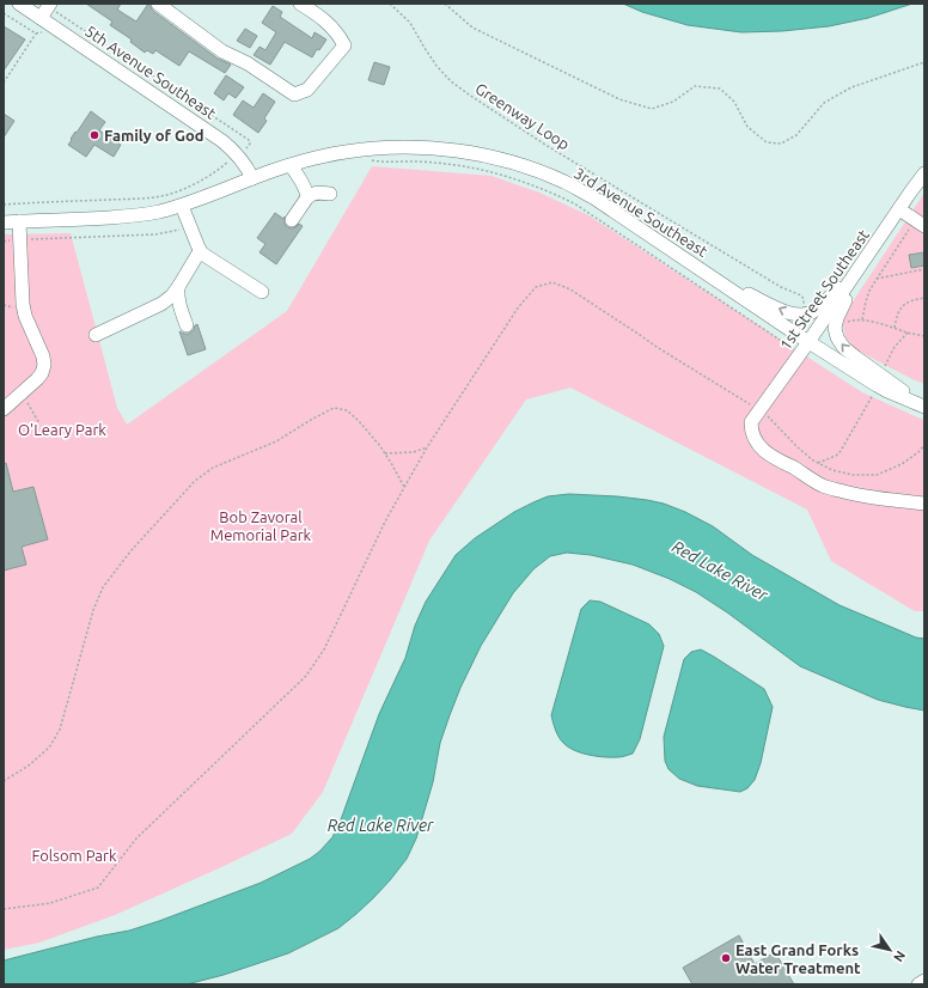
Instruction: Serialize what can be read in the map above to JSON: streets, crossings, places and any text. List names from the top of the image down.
{
  "streets": {
    "street": ["5th Avenue Southeast", "3rd Avenue Southeast", "1st Street Southeast"],
    "path": ["Greenway Loop"]
  },
  "crossings": [
    ["5th Avenue Southeast", "3rd Avenue Southeast"],
    ["3rd Avenue Southeast", "1st Street Southeast"]
  ],
  "water": ["Red Lake River"],
  "parks": ["O'Leary Park", "Bob Zavoral Memorial Park", "Folsom Park"],
  "places": ["Family of God", "East Grand Forks Water Treatment"],
  "north": "bottom right"
}
